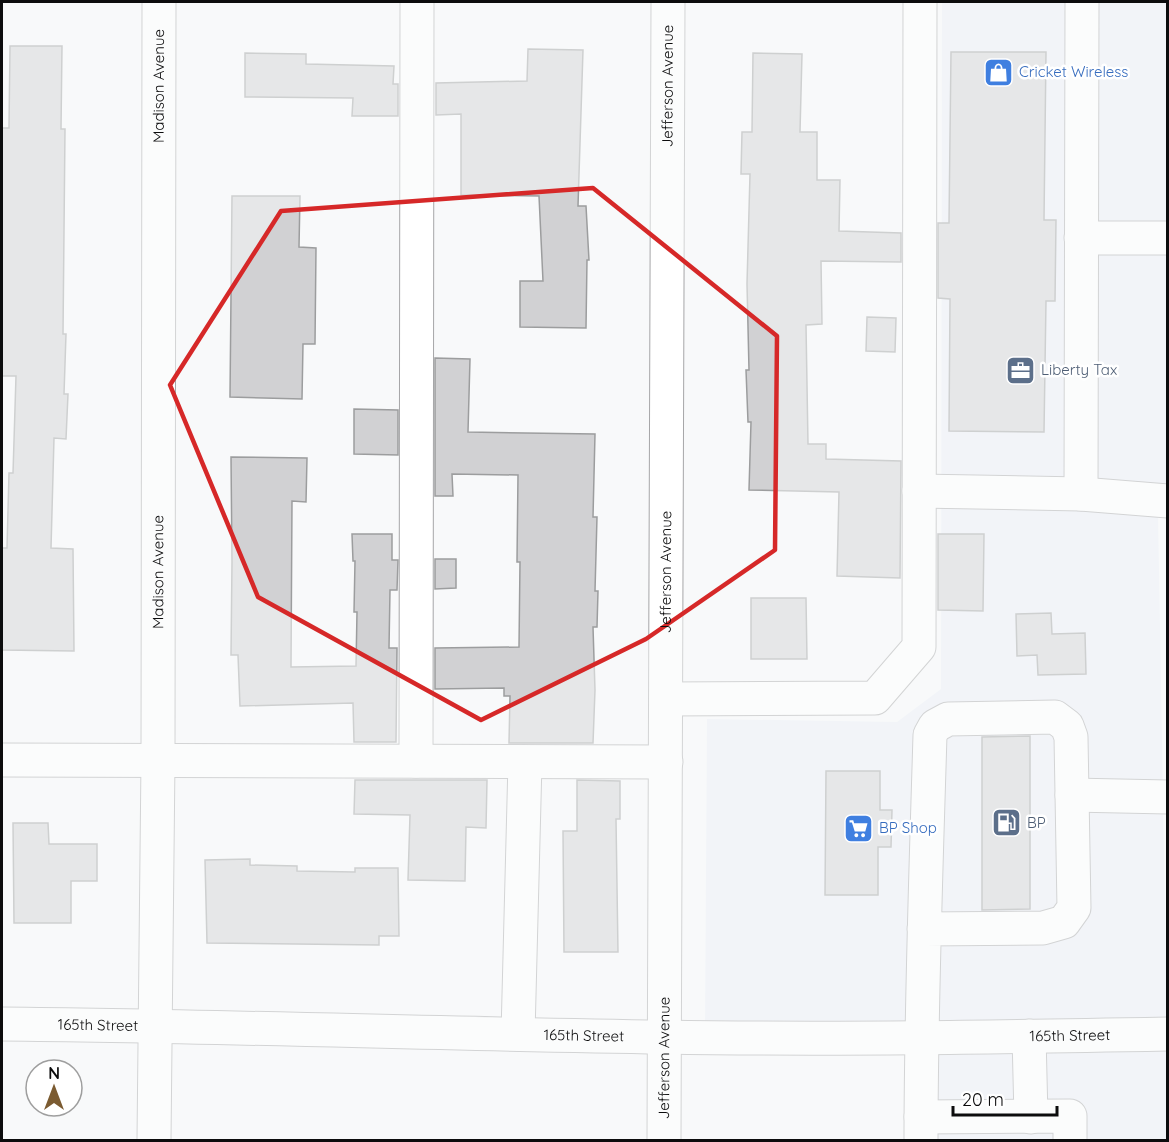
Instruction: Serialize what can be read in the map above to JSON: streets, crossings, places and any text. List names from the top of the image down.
{
  "streets": {
    "street": ["Madison Avenue", "Jefferson Avenue", "165th Street"]
  },
  "crossings": [
    ["Madison Avenue", "165th Street"],
    ["Jefferson Avenue", "165th Street"]
  ],
  "places": {
    "shop": ["Cricket Wireless"],
    "office": ["Liberty Tax"],
    "fuel station": ["BP"],
    "supermarket": ["BP Shop"]
  },
  "scale_bar": "20 m",
  "north": "top"
}
